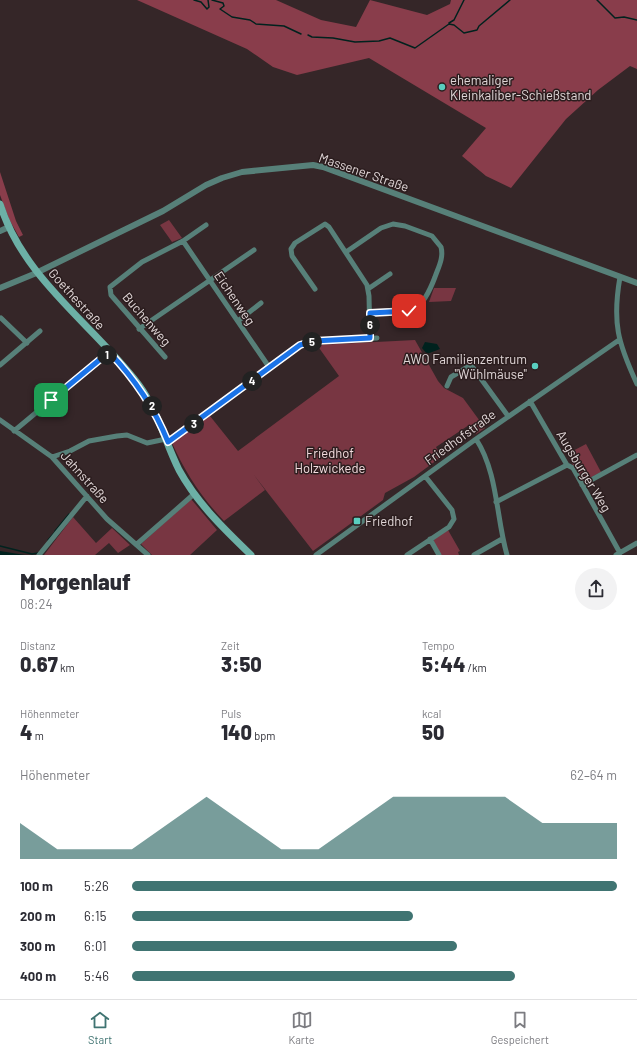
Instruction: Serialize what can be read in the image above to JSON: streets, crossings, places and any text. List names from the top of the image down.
{
  "streets": {
    "main road": ["Goethestraße"],
    "street": [
      "Massener Straße",
      "Eichenweg",
      "Buchenweg",
      "Friedhofstraße",
      "Augsburger Weg",
      "Jahnstraße"
    ]
  },
  "crossings": [
    ["Massener Straße", "Goethestraße"],
    ["Eichenweg", "Buchenweg"],
    ["Friedhofstraße", "Augsburger Weg"]
  ],
  "parks": ["Friedhof Holzwickede"],
  "places": {
    "other": ["ehemaliger Kleinkaliber-Schießstand", "AWO Familienzentrum \"Wühlmäuse\""],
    "transit": ["Friedhof"]
  },
  "page": {
    "pins": [
      "6",
      "5",
      "1",
      "4",
      "2",
      "3"
    ],
    "heading": ["Morgenlauf", "08:24"],
    "stats": [
      ["Distanz", "0.67 km"],
      ["Zeit", "3:50"],
      ["Tempo", "5:44 /km"],
      ["Höhenmeter", "4 m"],
      ["Puls", "140 bpm"],
      ["kcal", "50"]
    ],
    "chart": ["Höhenmeter", "62–64 m"],
    "list": [
      {
        "name": "100 m",
        "note": "5:26"
      },
      {
        "name": "200 m",
        "note": "6:15"
      },
      {
        "name": "300 m",
        "note": "6:01"
      },
      {
        "name": "400 m",
        "note": "5:46"
      }
    ],
    "tabs": ["Start", "Karte", "Gespeichert"]
  }
}
